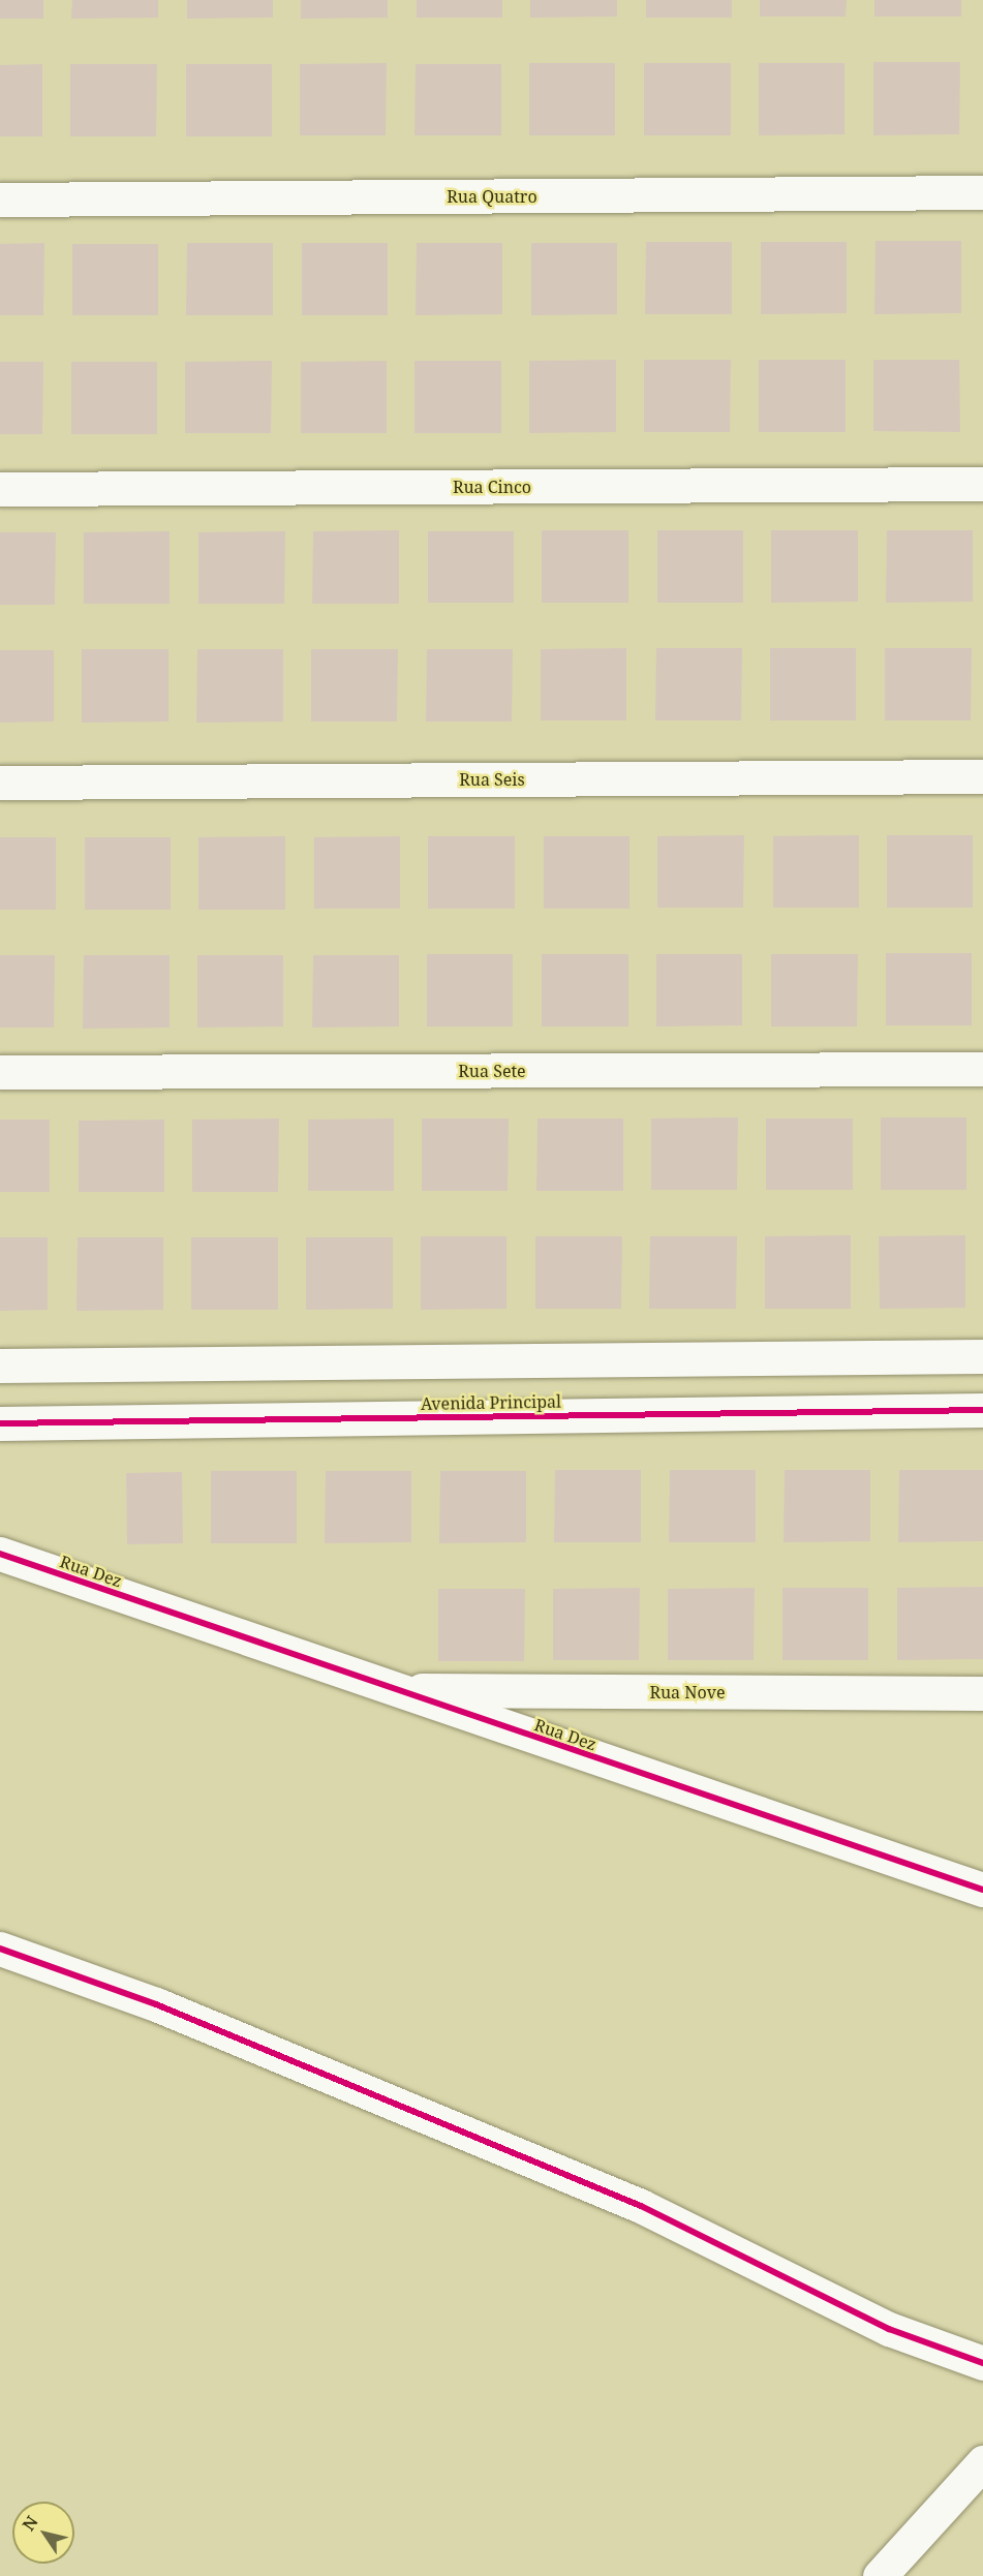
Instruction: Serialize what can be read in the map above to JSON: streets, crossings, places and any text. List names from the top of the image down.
{
  "streets": {
    "street": [
      "Rua Quatro",
      "Rua Cinco",
      "Rua Seis",
      "Rua Sete",
      "Avenida Principal",
      "Rua Dez",
      "Rua Nove"
    ]
  },
  "crossings": [
    ["Rua Dez", "Rua Nove"]
  ],
  "north": "top left"
}
